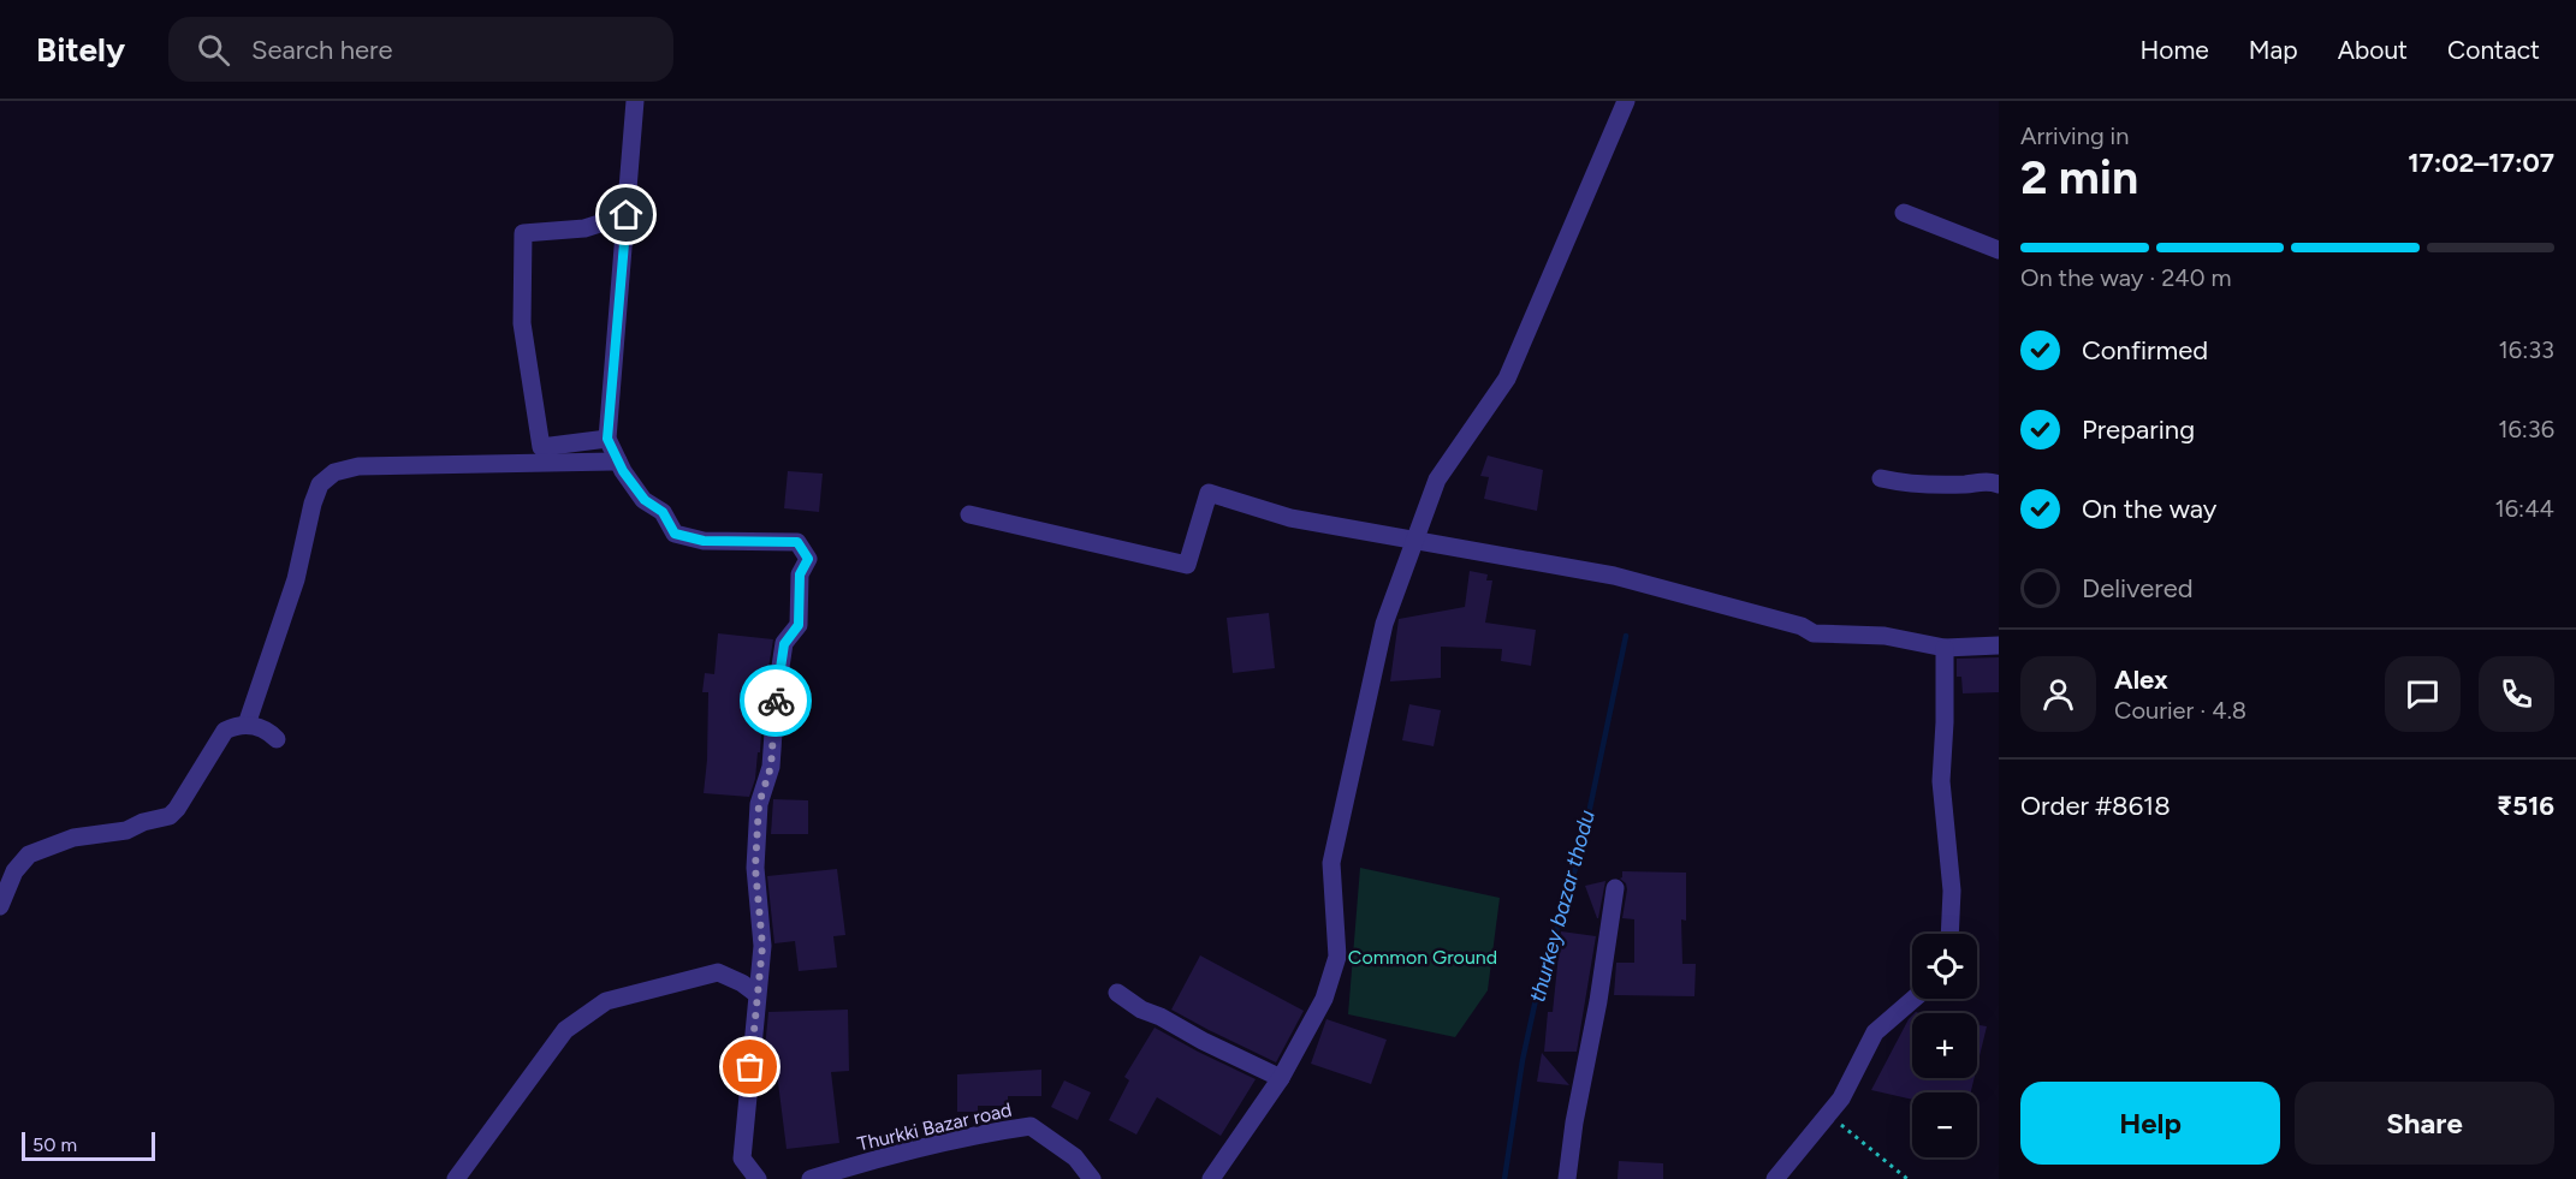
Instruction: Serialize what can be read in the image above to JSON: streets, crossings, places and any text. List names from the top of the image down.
{
  "streets": {
    "street": ["Thurkki Bazar road"]
  },
  "water": ["thurkey bazar thodu"],
  "parks": ["Common Ground"],
  "scale_bar": "50 m",
  "page": {
    "header": "Bitely",
    "search": "Search here",
    "nav": [
      "Home",
      "Map",
      "About",
      "Contact"
    ],
    "heading": ["2 min", "Arriving in", "17:02–17:07"],
    "panel": [
      "Alex",
      "Courier · 4.8",
      "Order #8618",
      "₹516"
    ],
    "bar": "On the way · 240 m",
    "list": [
      ["Confirmed", "16:33"],
      ["Preparing", "16:36"],
      ["On the way", "16:44"],
      "Delivered"
    ],
    "map_buttons": ["+", "−"],
    "buttons": ["Help", "Share"],
    "scale": "50 m"
  }
}
